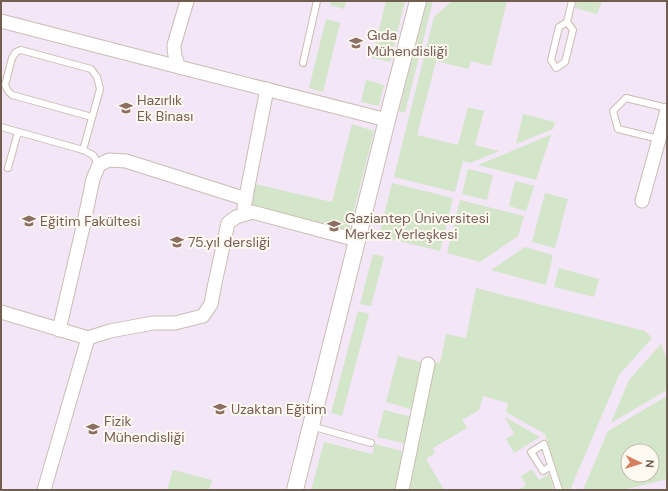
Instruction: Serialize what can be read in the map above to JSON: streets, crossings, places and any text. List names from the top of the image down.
{
  "places": {
    "school or university": [
      "Gıda Mühendisliği",
      "Hazırlık Ek Binası",
      "Eğitim Fakültesi",
      "Gaziantep Üniversitesi Merkez Yerleşkesi",
      "75.yıl dersliği",
      "Uzaktan Eğitim",
      "Fizik Mühendisliği"
    ]
  },
  "north": "right"
}
